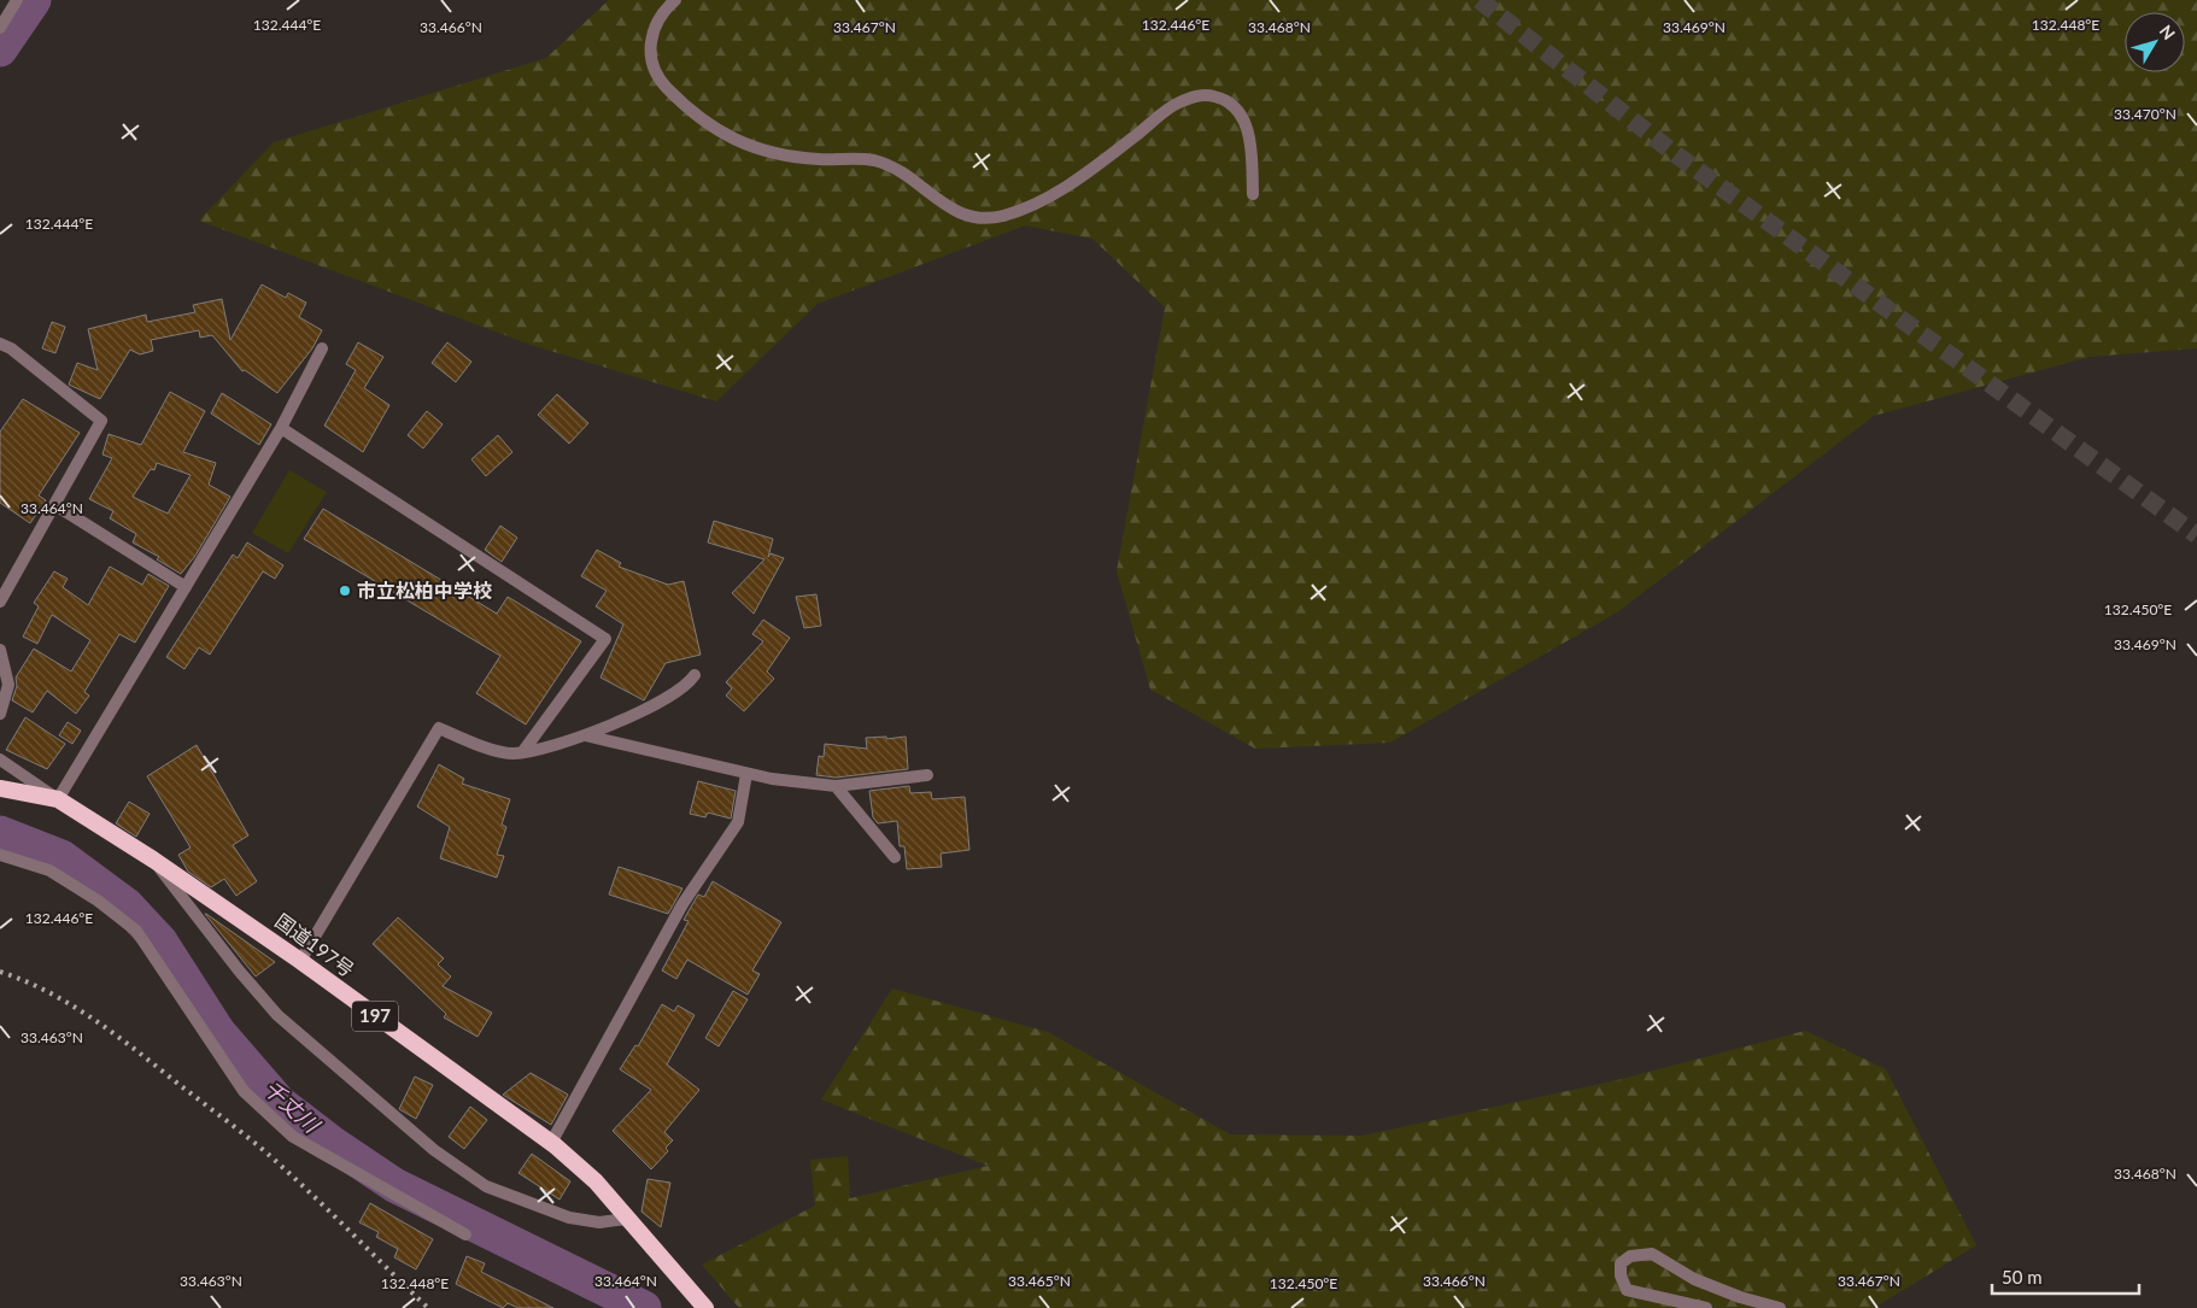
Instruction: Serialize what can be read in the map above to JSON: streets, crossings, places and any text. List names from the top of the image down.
{
  "streets": {
    "highway": ["国道197号", "197"]
  },
  "water": ["千丈川"],
  "places": ["市立松柏中学校"],
  "scale_bar": "50 m",
  "north": "top right",
  "coordinates": [
    "132.444°E",
    "132.446°E",
    "132.448°E",
    "33.466°N",
    "33.467°N",
    "33.468°N",
    "33.469°N",
    "33.470°N",
    "33.464°N",
    "132.450°E",
    "33.463°N",
    "33.465°N"
  ]
}
